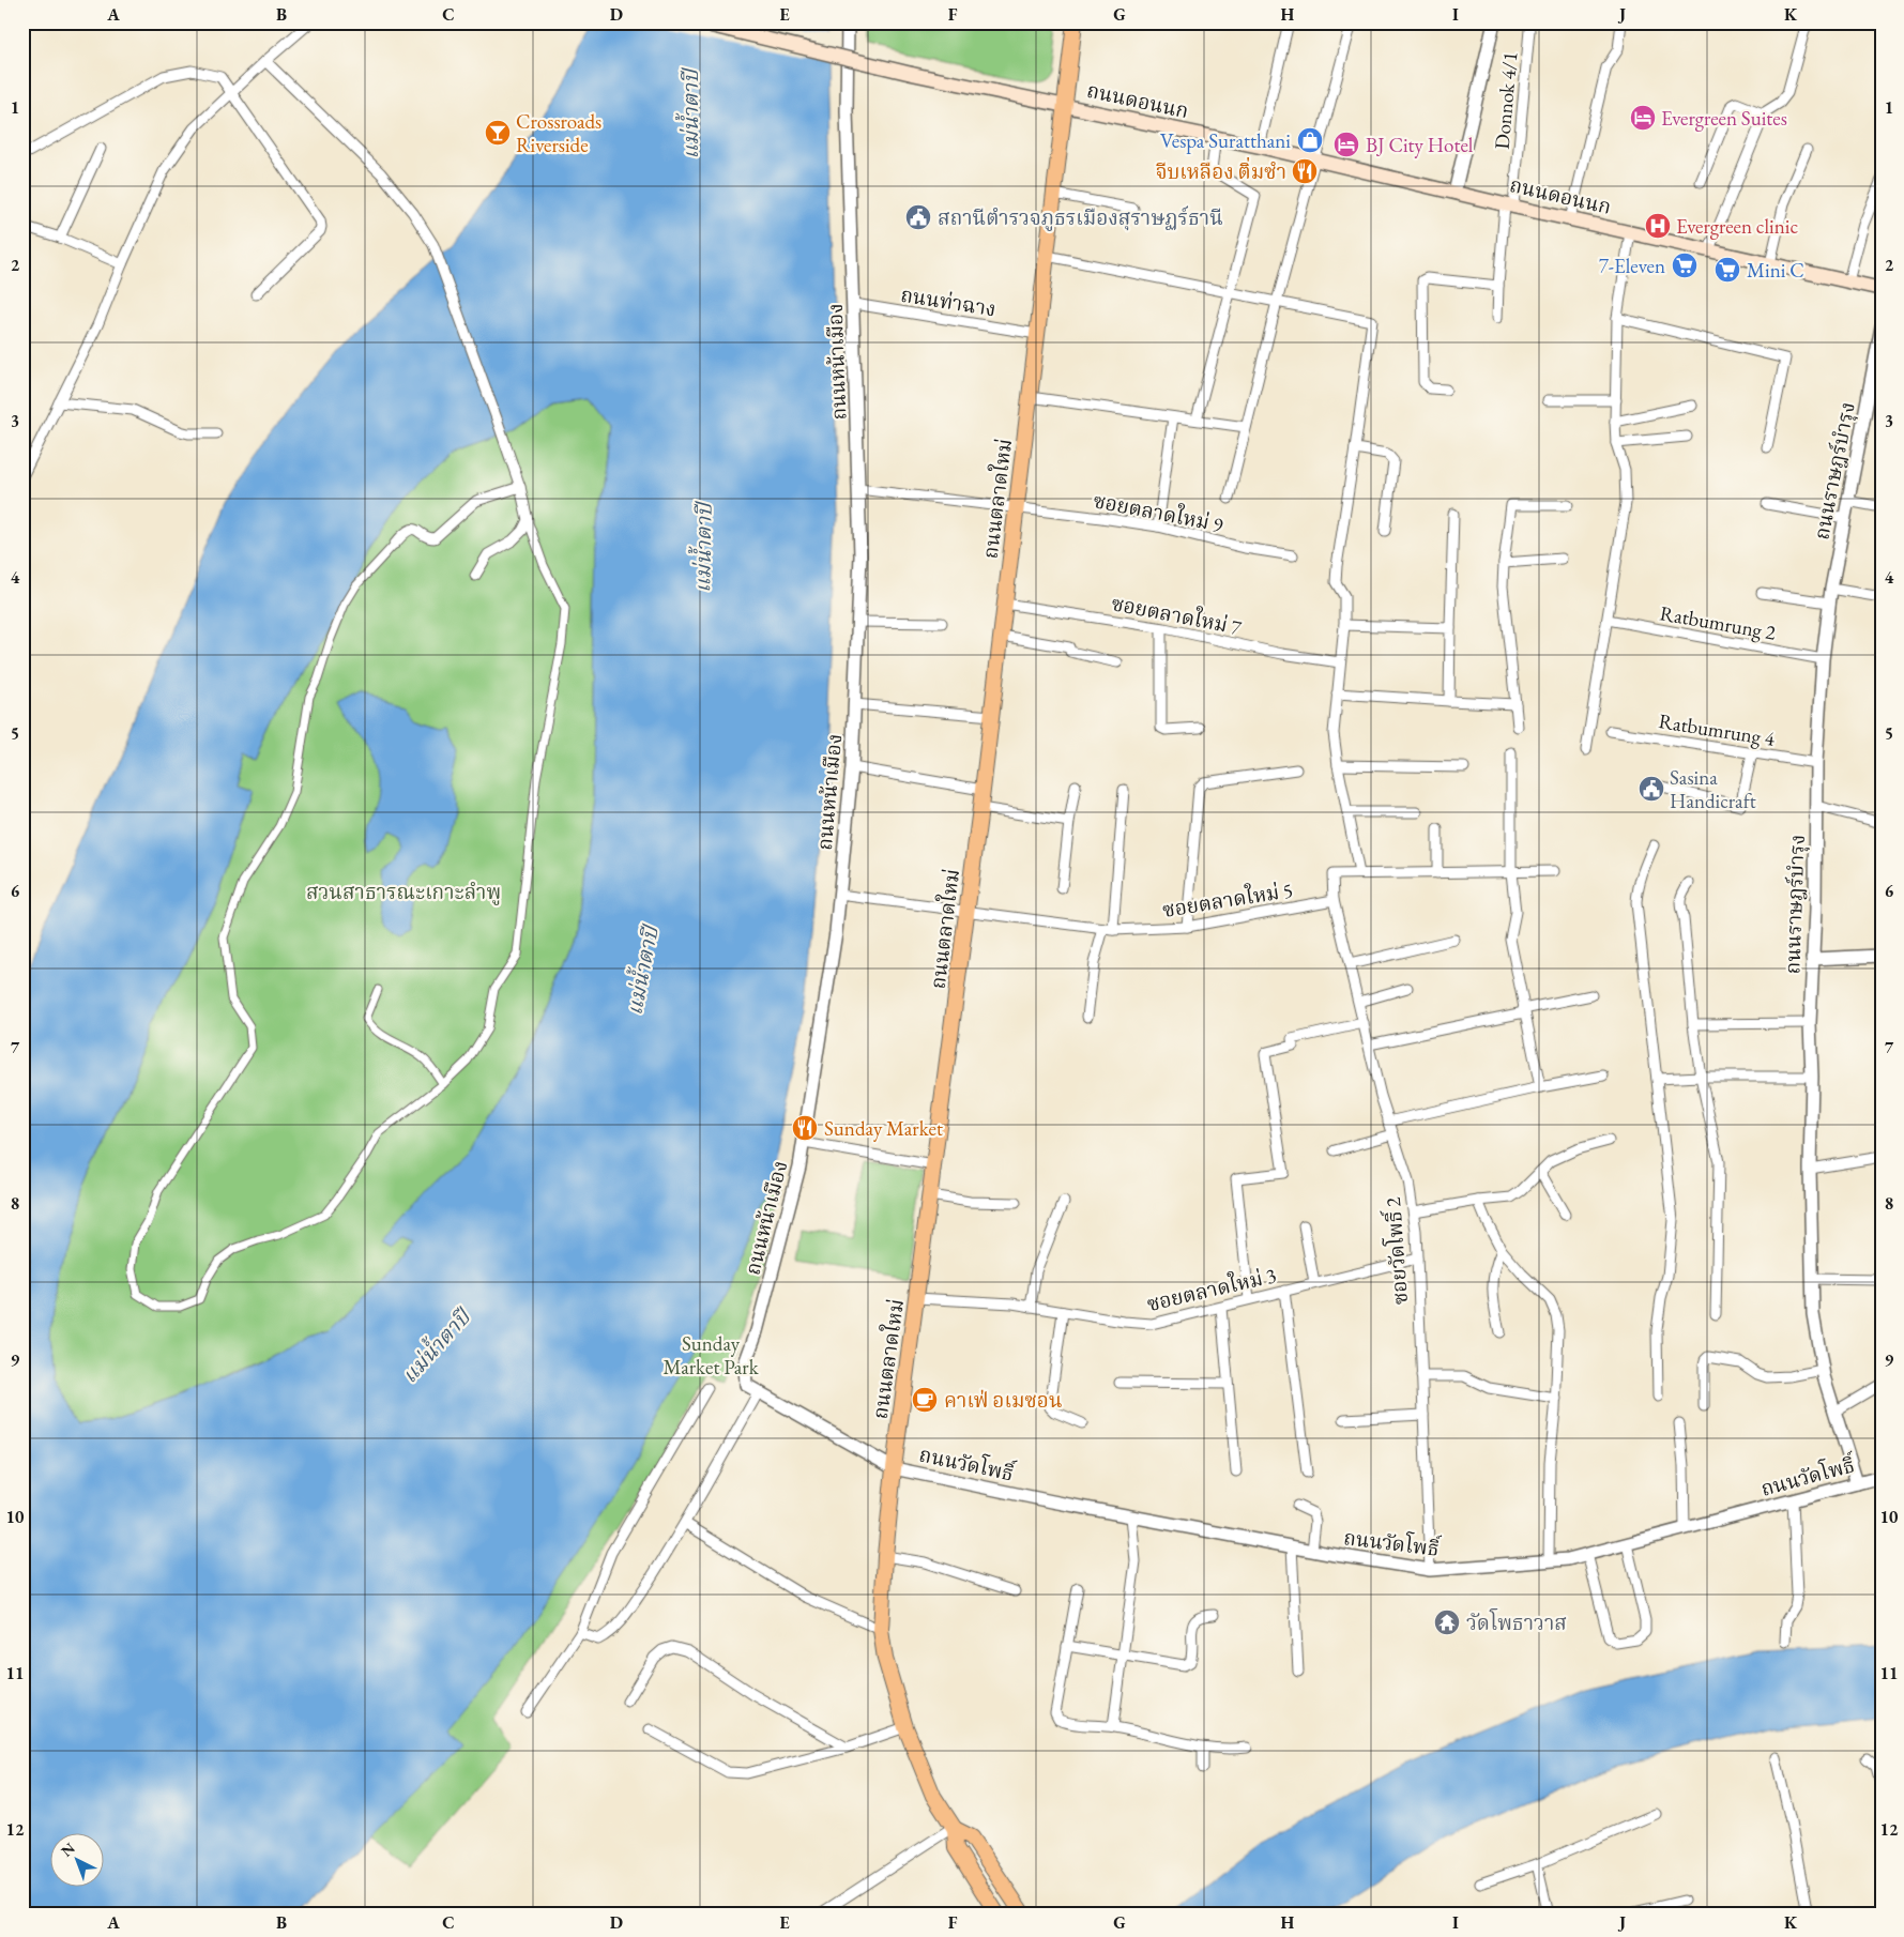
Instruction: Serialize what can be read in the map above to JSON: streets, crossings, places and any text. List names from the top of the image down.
{
  "streets": {
    "main road": ["ถนนดอนนก", "ถนนตลาดใหม่"],
    "street": [
      "Donnok 4/1",
      "ถนนท่าฉาง",
      "ถนนหน้าเมือง",
      "ถนนราษฎร์บำรุง",
      "ซอยตลาดใหม่ 9",
      "ซอยตลาดใหม่ 7",
      "Ratbumrung 2",
      "Ratbumrung 4",
      "ซอยตลาดใหม่ 5",
      "ซอยวัดโพธิ์ 2",
      "ซอยตลาดใหม่ 3",
      "ถนนวัดโพธิ์"
    ]
  },
  "crossings": [
    ["ถนนดอนนก", "Donnok 4/1"],
    ["ถนนดอนนก", "ถนนตลาดใหม่"],
    ["ถนนท่าฉาง", "ถนนหน้าเมือง"],
    ["ถนนท่าฉาง", "ถนนตลาดใหม่"],
    ["ถนนหน้าเมือง", "ซอยตลาดใหม่ 9"],
    ["ถนนหน้าเมือง", "ซอยตลาดใหม่ 5"],
    ["ถนนราษฎร์บำรุง", "Ratbumrung 2"],
    ["ถนนราษฎร์บำรุง", "Ratbumrung 4"],
    ["ถนนราษฎร์บำรุง", "ถนนวัดโพธิ์"],
    ["ถนนตลาดใหม่", "ซอยตลาดใหม่ 9"],
    ["ถนนตลาดใหม่", "ซอยตลาดใหม่ 7"],
    ["ถนนตลาดใหม่", "ซอยตลาดใหม่ 5"],
    ["ถนนตลาดใหม่", "ซอยตลาดใหม่ 3"],
    ["ถนนตลาดใหม่", "ถนนวัดโพธิ์"],
    ["ซอยตลาดใหม่ 5", "ซอยวัดโพธิ์ 2"],
    ["ซอยวัดโพธิ์ 2", "ซอยตลาดใหม่ 3"],
    ["ซอยวัดโพธิ์ 2", "ถนนวัดโพธิ์"]
  ],
  "water": ["แม่น้ำตาปี"],
  "parks": ["สวนสาธารณะเกาะลำพู", "Sunday Market Park"],
  "places": {
    "hotel": ["Evergreen Suites", "BJ City Hotel"],
    "bar": ["Crossroads Riverside"],
    "shop": ["Vespa Suratthani"],
    "restaurant": ["จีบเหลือง ติ่มซำ", "Sunday Market"],
    "public building": ["สถานีตำรวจภูธรเมืองสุราษฏร์ธานี", "Sasina Handicraft"],
    "hospital": ["Evergreen clinic"],
    "supermarket": ["7-Eleven", "Mini C"],
    "cafe": ["คาเฟ่ อเมซอน"],
    "temple": ["วัดโพธาวาส"]
  },
  "north": "top left",
  "grid": {
    "columns": [
      "A",
      "B",
      "C",
      "D",
      "E",
      "F",
      "G",
      "H",
      "I",
      "J",
      "K"
    ],
    "rows": [
      "1",
      "2",
      "3",
      "4",
      "5",
      "6",
      "7",
      "8",
      "9",
      "10",
      "11",
      "12"
    ]
  }
}
